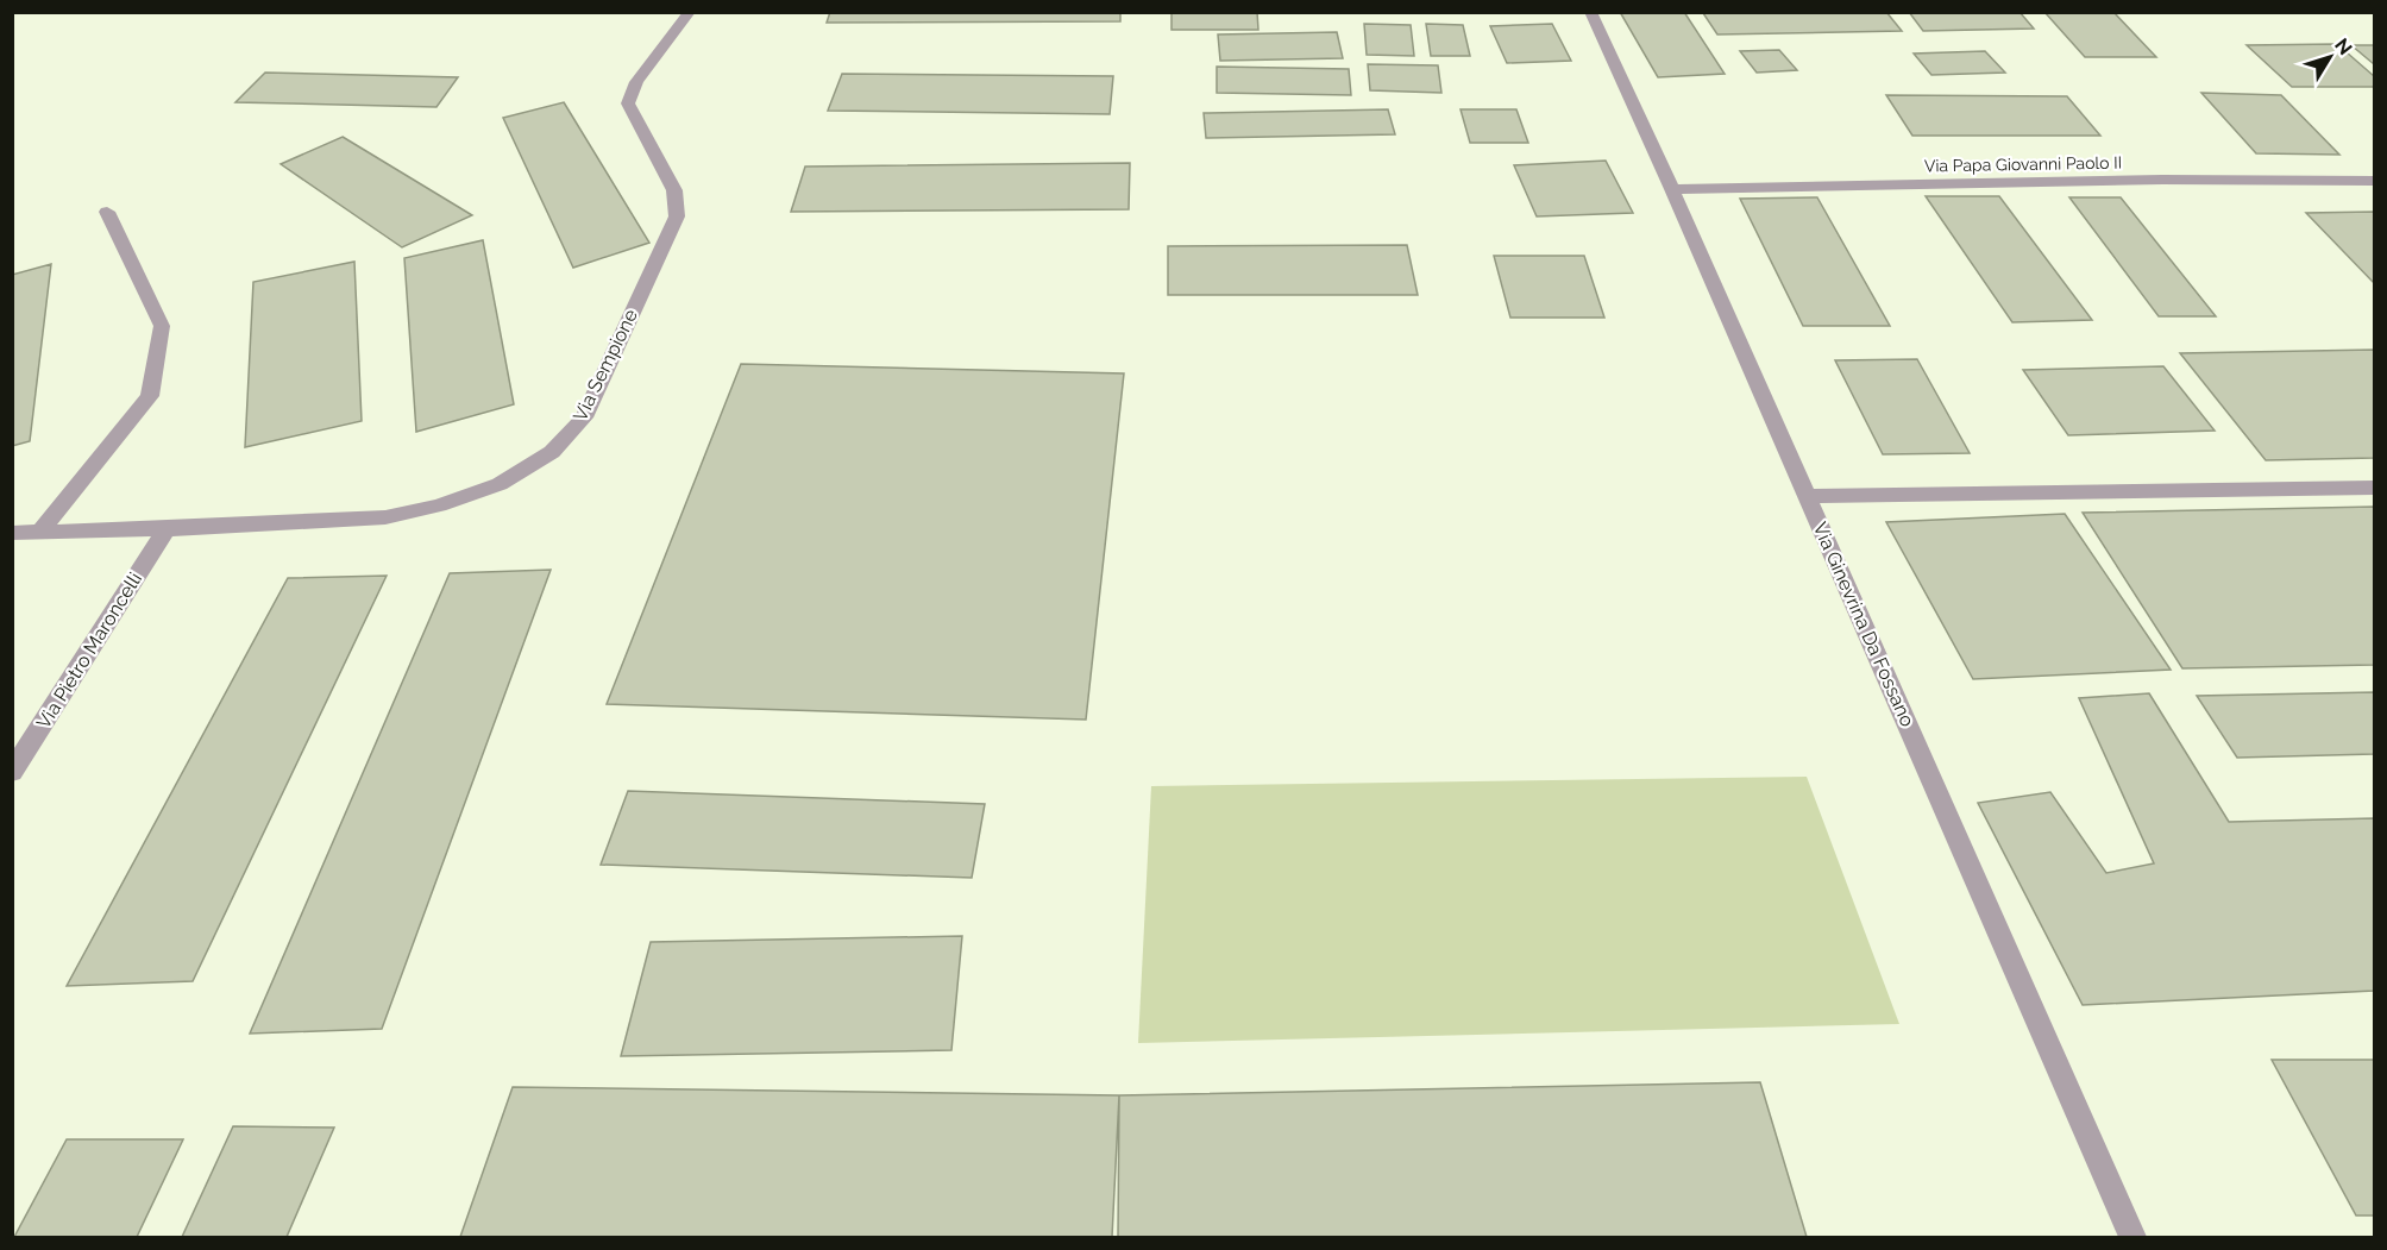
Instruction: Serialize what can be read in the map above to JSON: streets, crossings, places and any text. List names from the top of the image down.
{
  "streets": {
    "street": [
      "Via Papa Giovanni Paolo II",
      "Via Sempione",
      "Via Ginevrina Da Fossano",
      "Via Pietro Maroncelli"
    ]
  },
  "crossings": [
    ["Via Papa Giovanni Paolo II", "Via Ginevrina Da Fossano"],
    ["Via Sempione", "Via Pietro Maroncelli"]
  ],
  "north": "top right"
}
